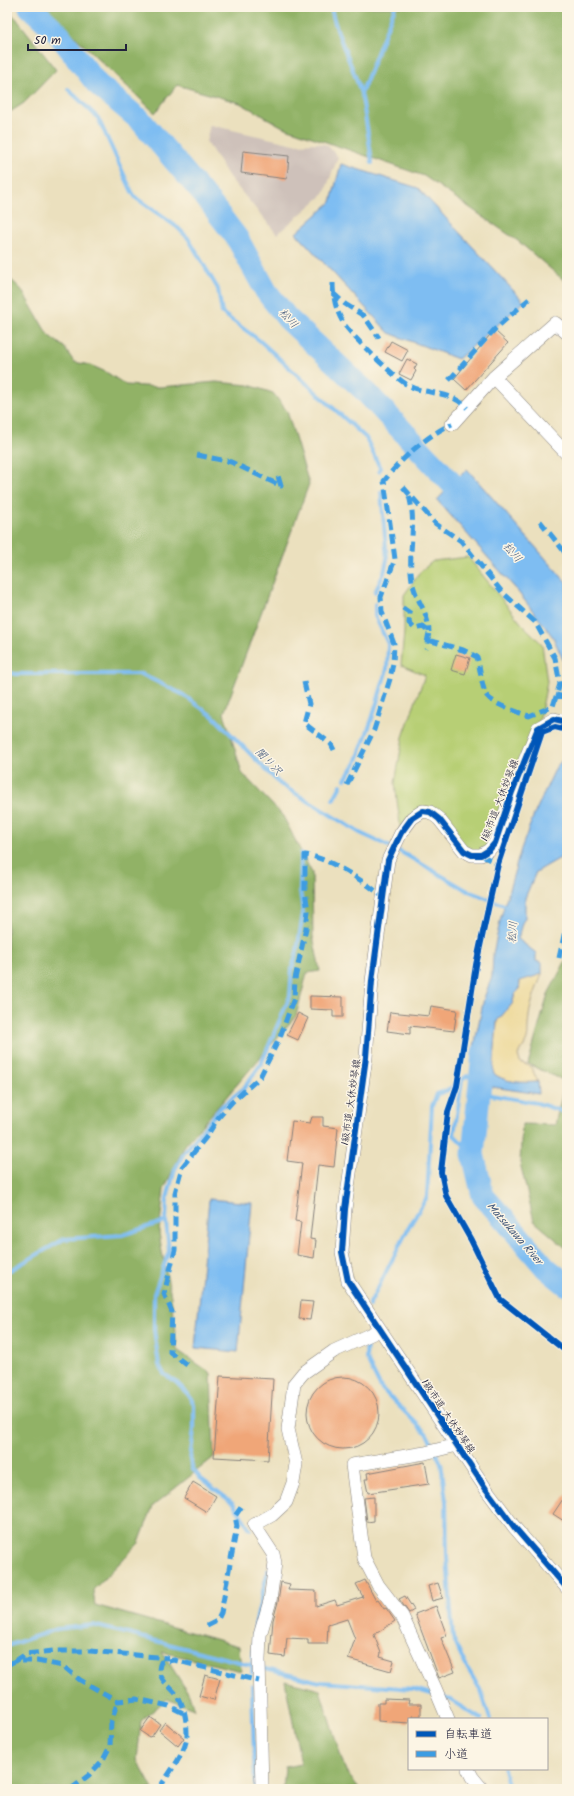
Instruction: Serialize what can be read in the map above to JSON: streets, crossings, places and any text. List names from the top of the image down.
{
  "streets": {
    "street": ["1級市道 大休妙琴線"]
  },
  "water": ["松川", "闇り沢", "Matsukawa River"],
  "legend": ["自転車道", "小道"],
  "scale_bar": "50 m"
}
